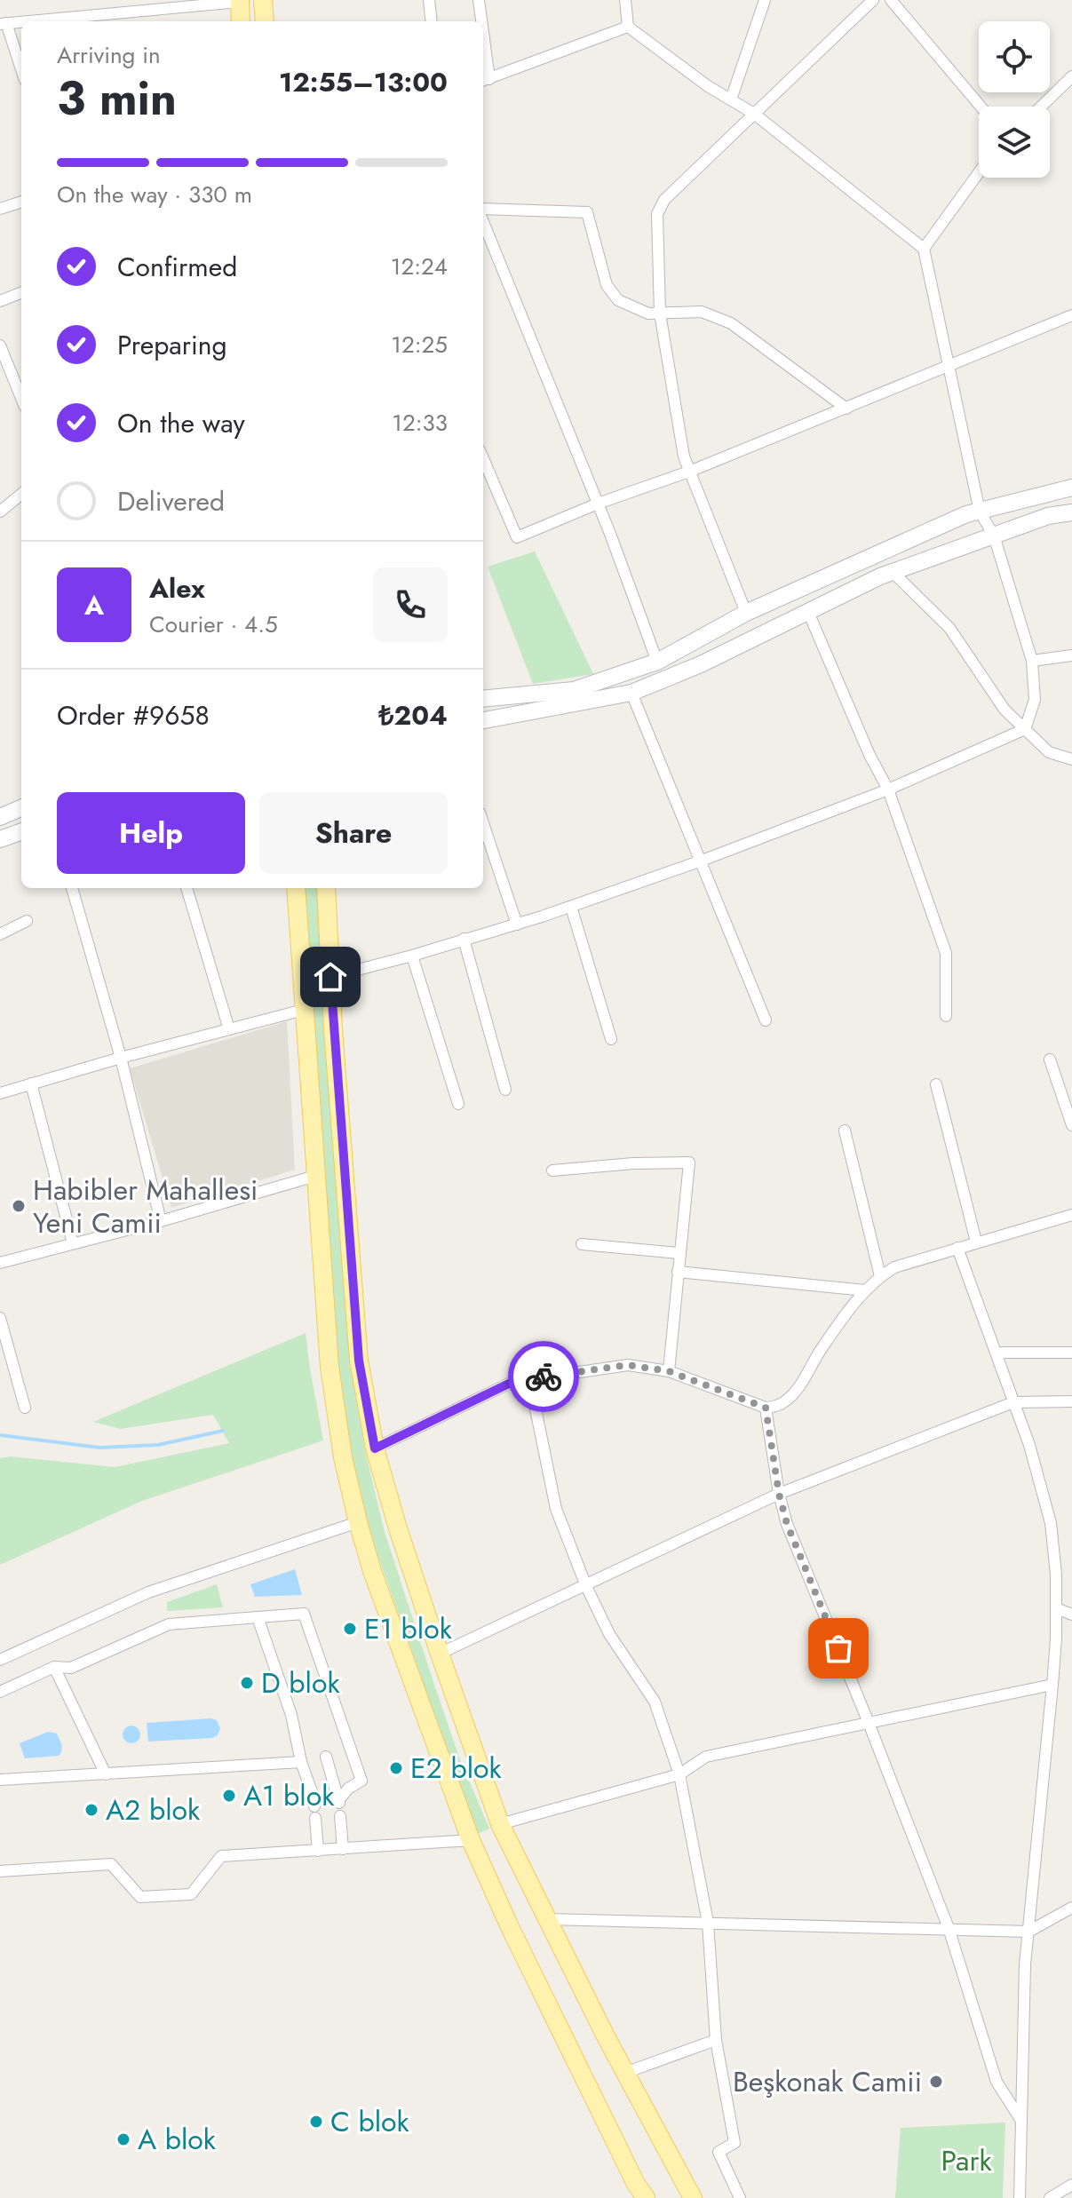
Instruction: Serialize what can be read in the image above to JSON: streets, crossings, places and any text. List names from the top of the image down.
{
  "parks": ["Park"],
  "places": [
    "Habibler Mahallesi Yeni Camii",
    "E1 blok",
    "D blok",
    "E2 blok",
    "A1 blok",
    "A2 blok",
    "Beşkonak Camii",
    "C blok",
    "A blok"
  ],
  "page": {
    "heading": ["3 min", "Arriving in", "12:55–13:00"],
    "panel": [
      "Alex",
      "Courier · 4.5",
      "Order #9658",
      "₺204"
    ],
    "bar": "On the way · 330 m",
    "list": [
      ["Confirmed", "12:24"],
      ["Preparing", "12:25"],
      ["On the way", "12:33"],
      "Delivered"
    ],
    "round": "A",
    "buttons": ["Help", "Share"]
  }
}
